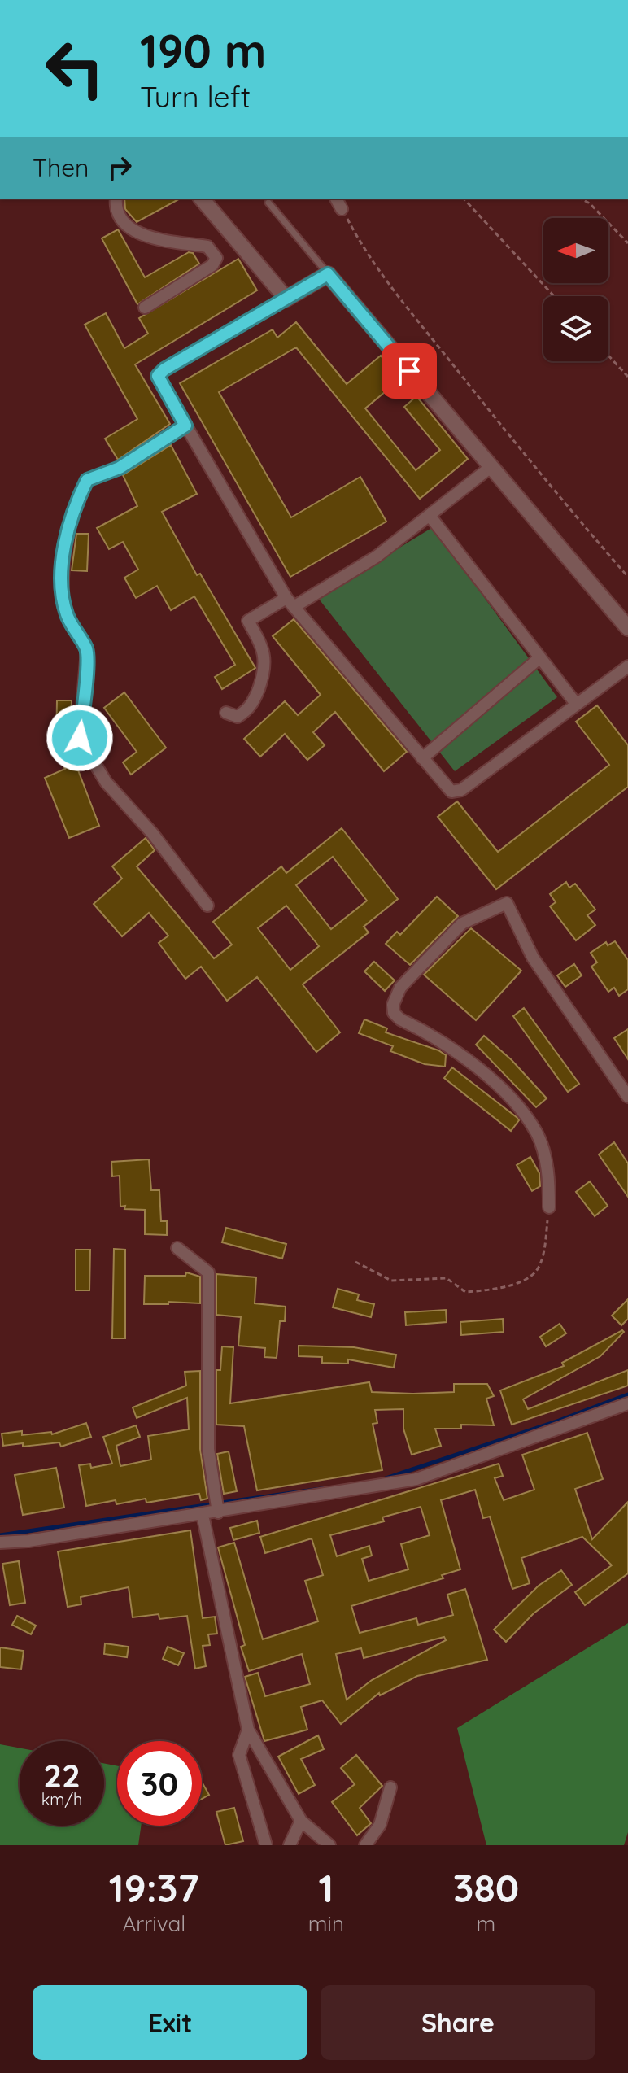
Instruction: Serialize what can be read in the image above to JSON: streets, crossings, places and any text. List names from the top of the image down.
{
  "north": "left",
  "page": {
    "turn": ["190 m", "Turn left"],
    "then": "Then",
    "speed": "22 km/h",
    "limit": "30",
    "eta": [
      "19:37",
      "Arrival",
      "1",
      "min",
      "380",
      "m"
    ],
    "buttons": ["Exit", "Share"]
  }
}
